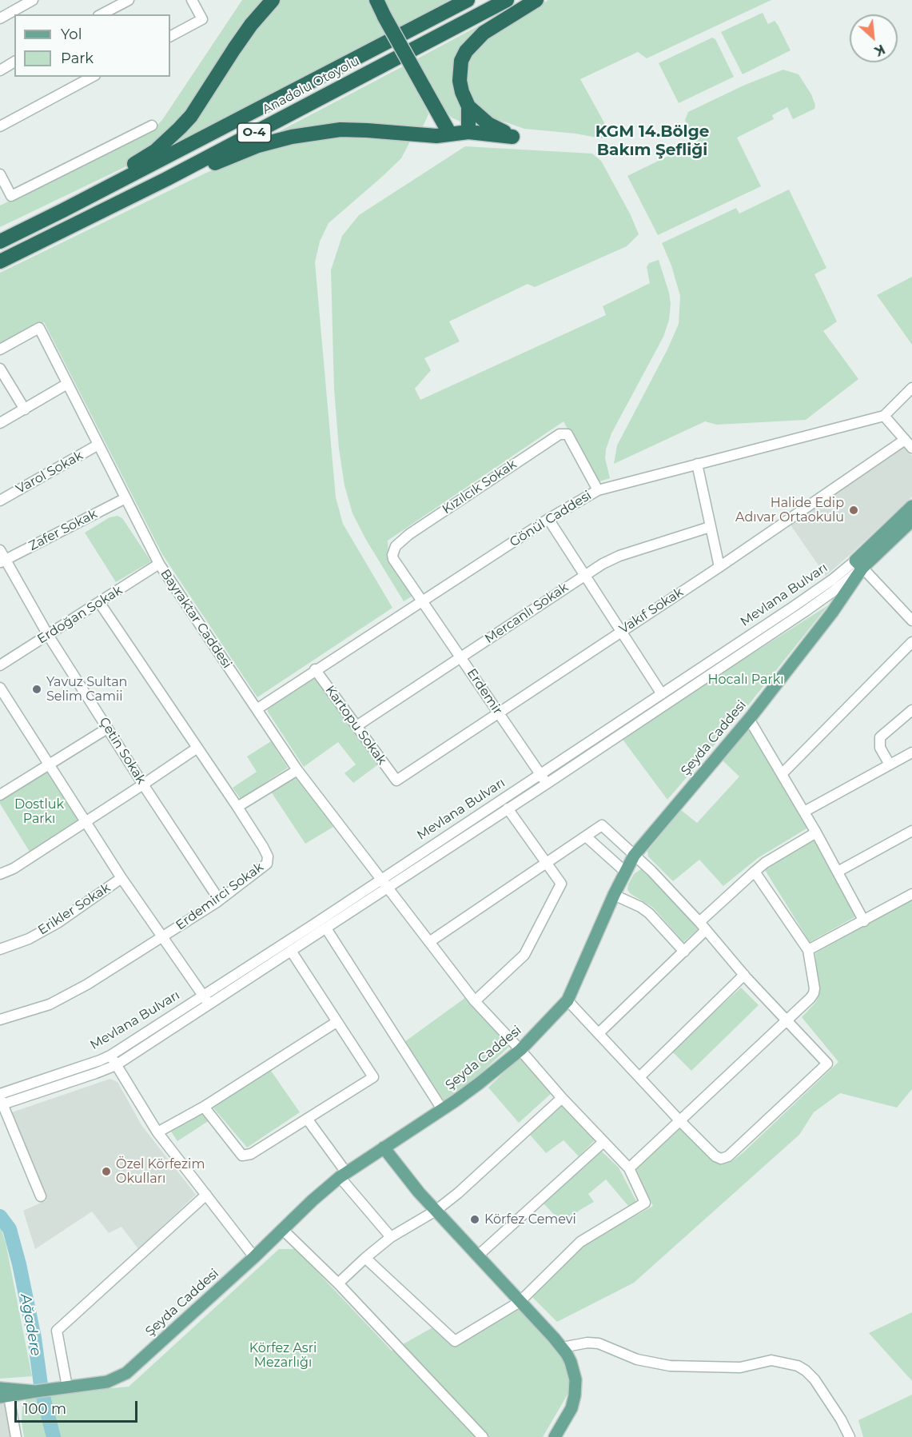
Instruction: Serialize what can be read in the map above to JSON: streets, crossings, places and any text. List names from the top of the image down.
{
  "streets": {
    "highway": ["Anadolu Otoyolu", "O-4"],
    "main road": ["Mevlana Bulvarı", "Şeyda Caddesi"],
    "street": [
      "Varol Sokak",
      "Kızılcık Sokak",
      "Gönül Caddesi",
      "Zafer Sokak",
      "Vakıf Sokak",
      "Mercanlı Sokak",
      "Erdoğan Sokak",
      "Bayraktar Caddesi",
      "Erdemir",
      "Kartopu Sokak",
      "Çetin Sokak",
      "Erdemirci Sokak",
      "Erikler Sokak"
    ]
  },
  "crossings": [
    ["Varol Sokak", "Bayraktar Caddesi"],
    ["Kızılcık Sokak", "Gönül Caddesi"],
    ["Kızılcık Sokak", "Erdemir"],
    ["Gönül Caddesi", "Bayraktar Caddesi"],
    ["Gönül Caddesi", "Erdemir"],
    ["Gönül Caddesi", "Kartopu Sokak"],
    ["Zafer Sokak", "Bayraktar Caddesi"],
    ["Zafer Sokak", "Çetin Sokak"],
    ["Mevlana Bulvarı", "Bayraktar Caddesi"],
    ["Mevlana Bulvarı", "Erdemir"],
    ["Mevlana Bulvarı", "Şeyda Caddesi"],
    ["Vakıf Sokak", "Erdemir"],
    ["Vakıf Sokak", "Kartopu Sokak"],
    ["Mercanlı Sokak", "Erdemir"],
    ["Mercanlı Sokak", "Kartopu Sokak"],
    ["Erdoğan Sokak", "Bayraktar Caddesi"],
    ["Erdoğan Sokak", "Çetin Sokak"],
    ["Erdoğan Sokak", "Erdemirci Sokak"],
    ["Bayraktar Caddesi", "Şeyda Caddesi"],
    ["Çetin Sokak", "Erdemirci Sokak"]
  ],
  "districts": ["KGM 14.Bölge Bakım Şefliği"],
  "water": ["Ağadere"],
  "parks": ["Hocalı Parkı", "Dostluk Parkı", "Körfez Asri Mezarlığı"],
  "places": [
    "Halide Edip Adıvar Ortaokulu",
    "Yavuz Sultan Selim Camii",
    "Özel Körfezim Okulları",
    "Körfez Cemevi"
  ],
  "legend": ["Yol", "Park"],
  "scale_bar": "100 m",
  "north": "bottom right"
}
